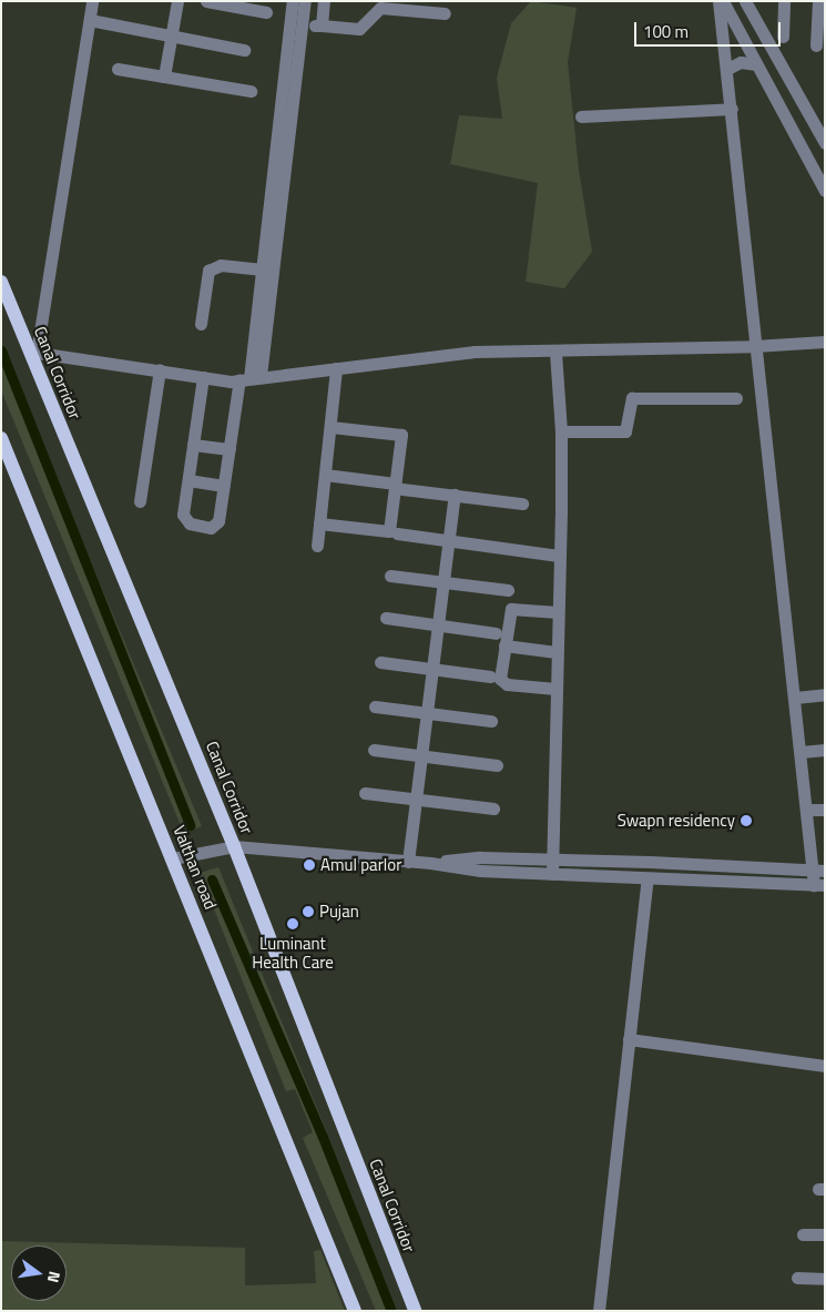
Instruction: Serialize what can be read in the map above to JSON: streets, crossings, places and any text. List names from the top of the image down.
{
  "streets": {
    "main road": ["Canal Corridor", "Valthan road"]
  },
  "places": [
    "Swapn residency",
    "Amul parlor",
    "Pujan",
    "Luminant Health Care"
  ],
  "scale_bar": "100 m",
  "north": "right"
}
